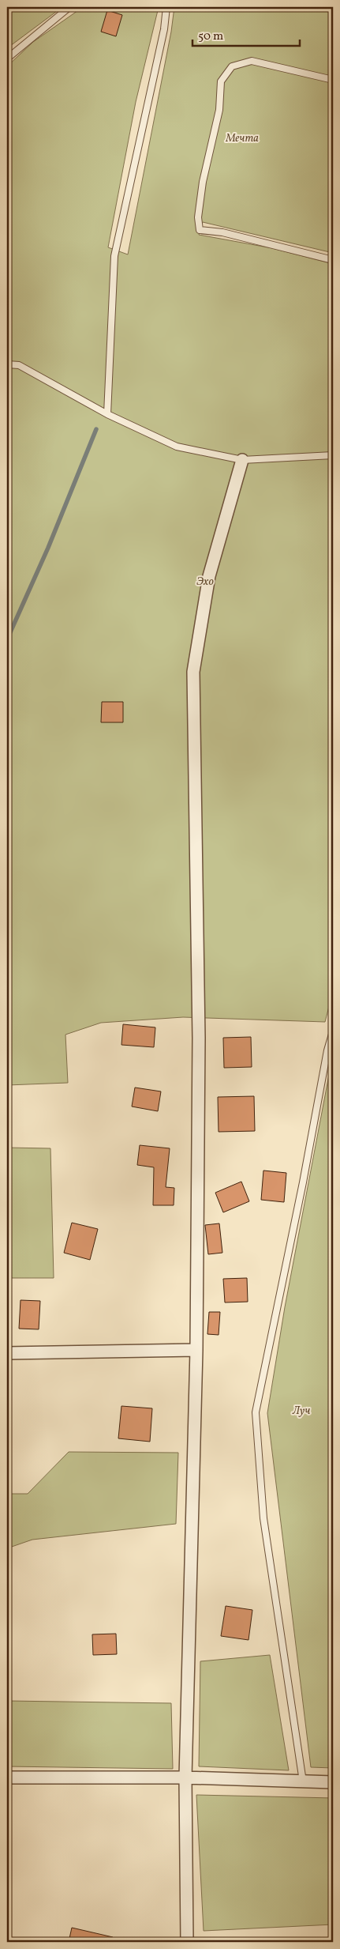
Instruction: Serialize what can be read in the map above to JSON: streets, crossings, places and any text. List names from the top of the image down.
{
  "parks": ["Мечта", "Эхо", "Луч"],
  "scale_bar": "50 m"
}
